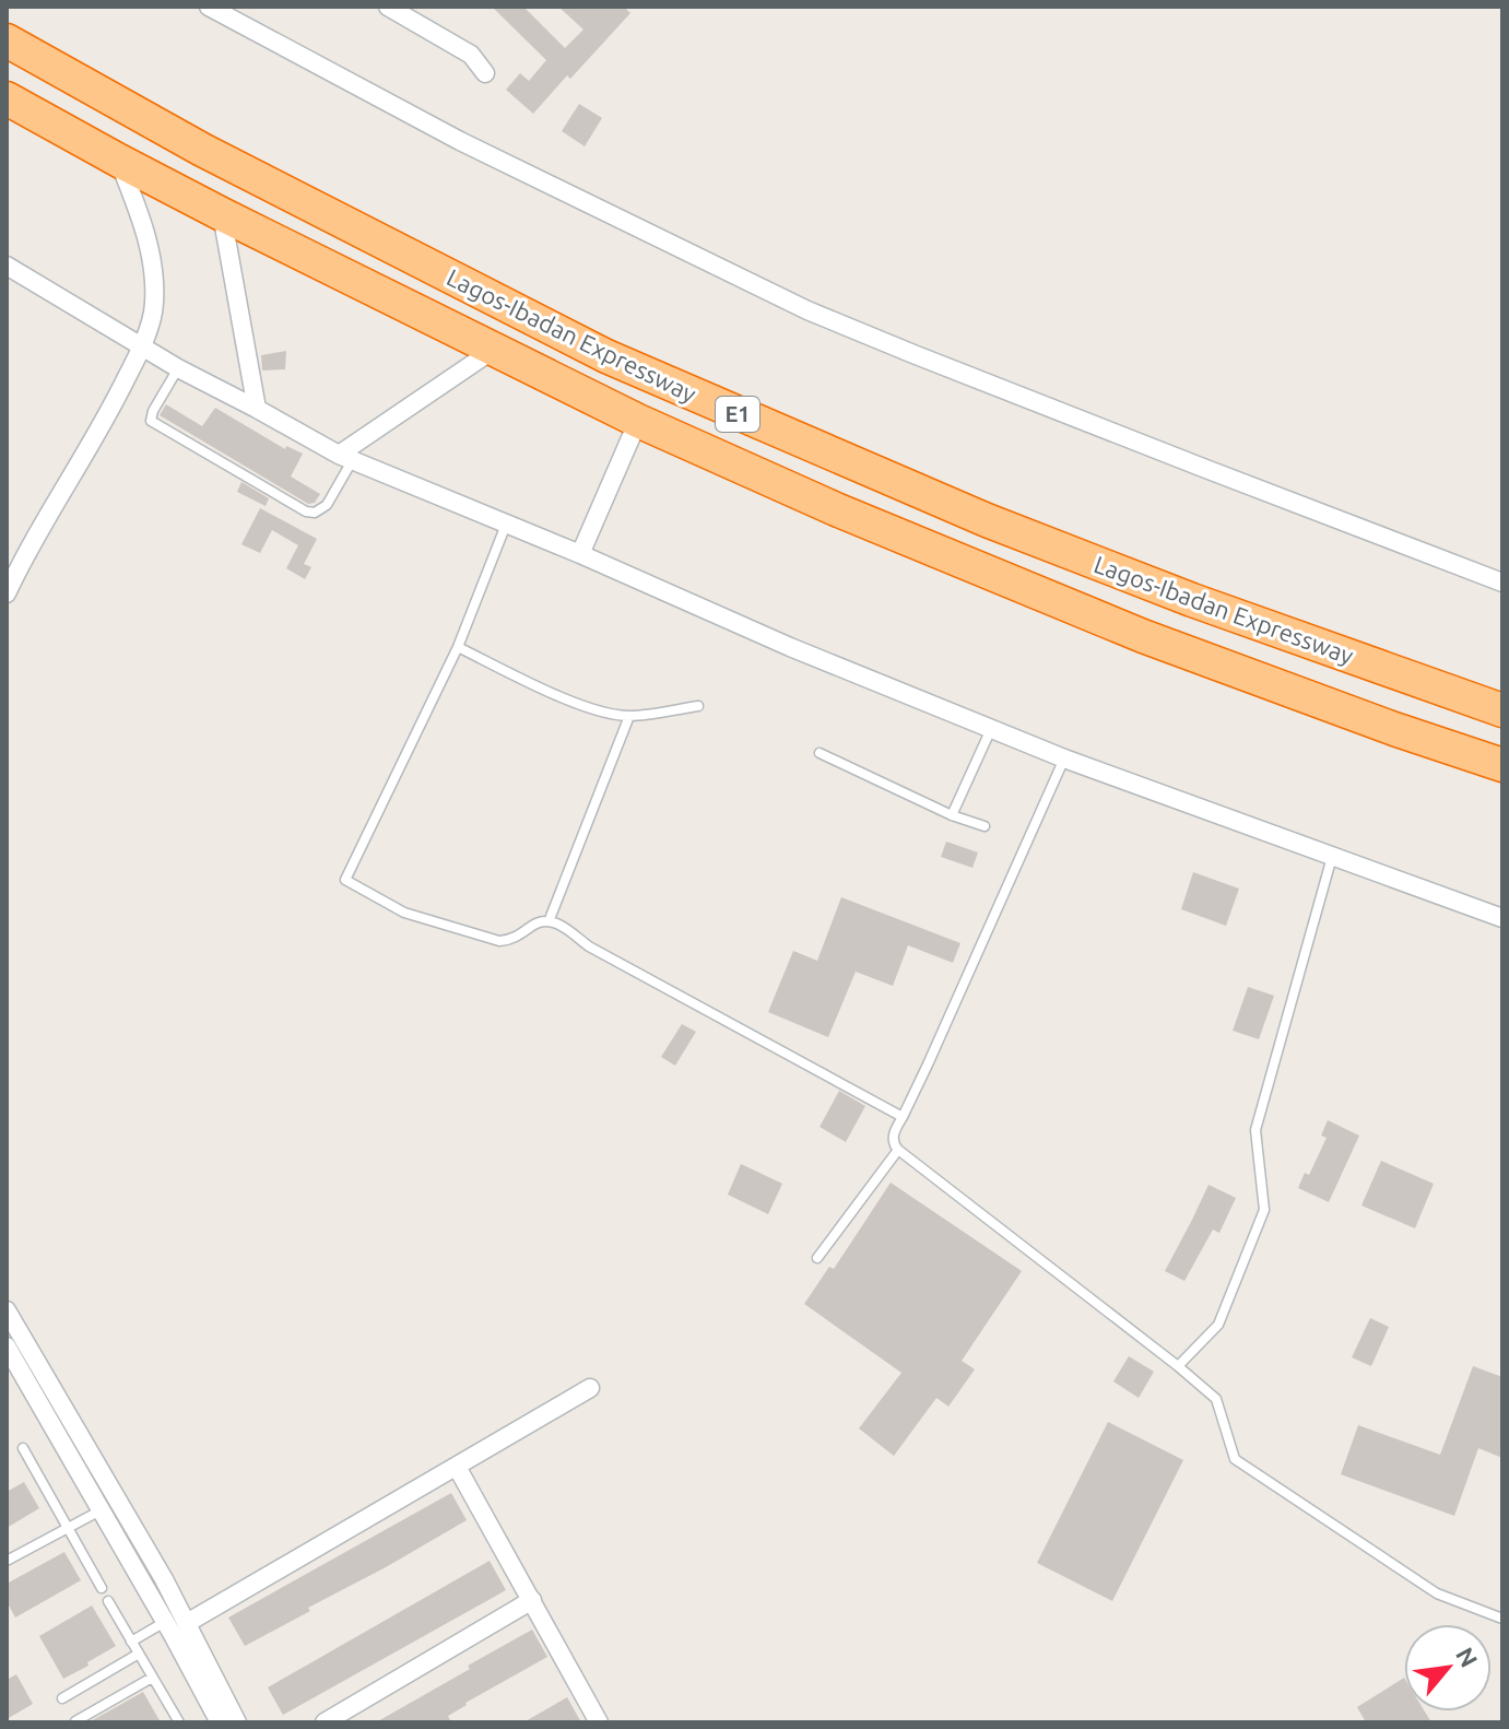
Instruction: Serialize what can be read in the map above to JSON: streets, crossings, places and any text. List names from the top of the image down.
{
  "streets": {
    "highway": ["Lagos-Ibadan Expressway", "E1"]
  },
  "north": "top right"
}
